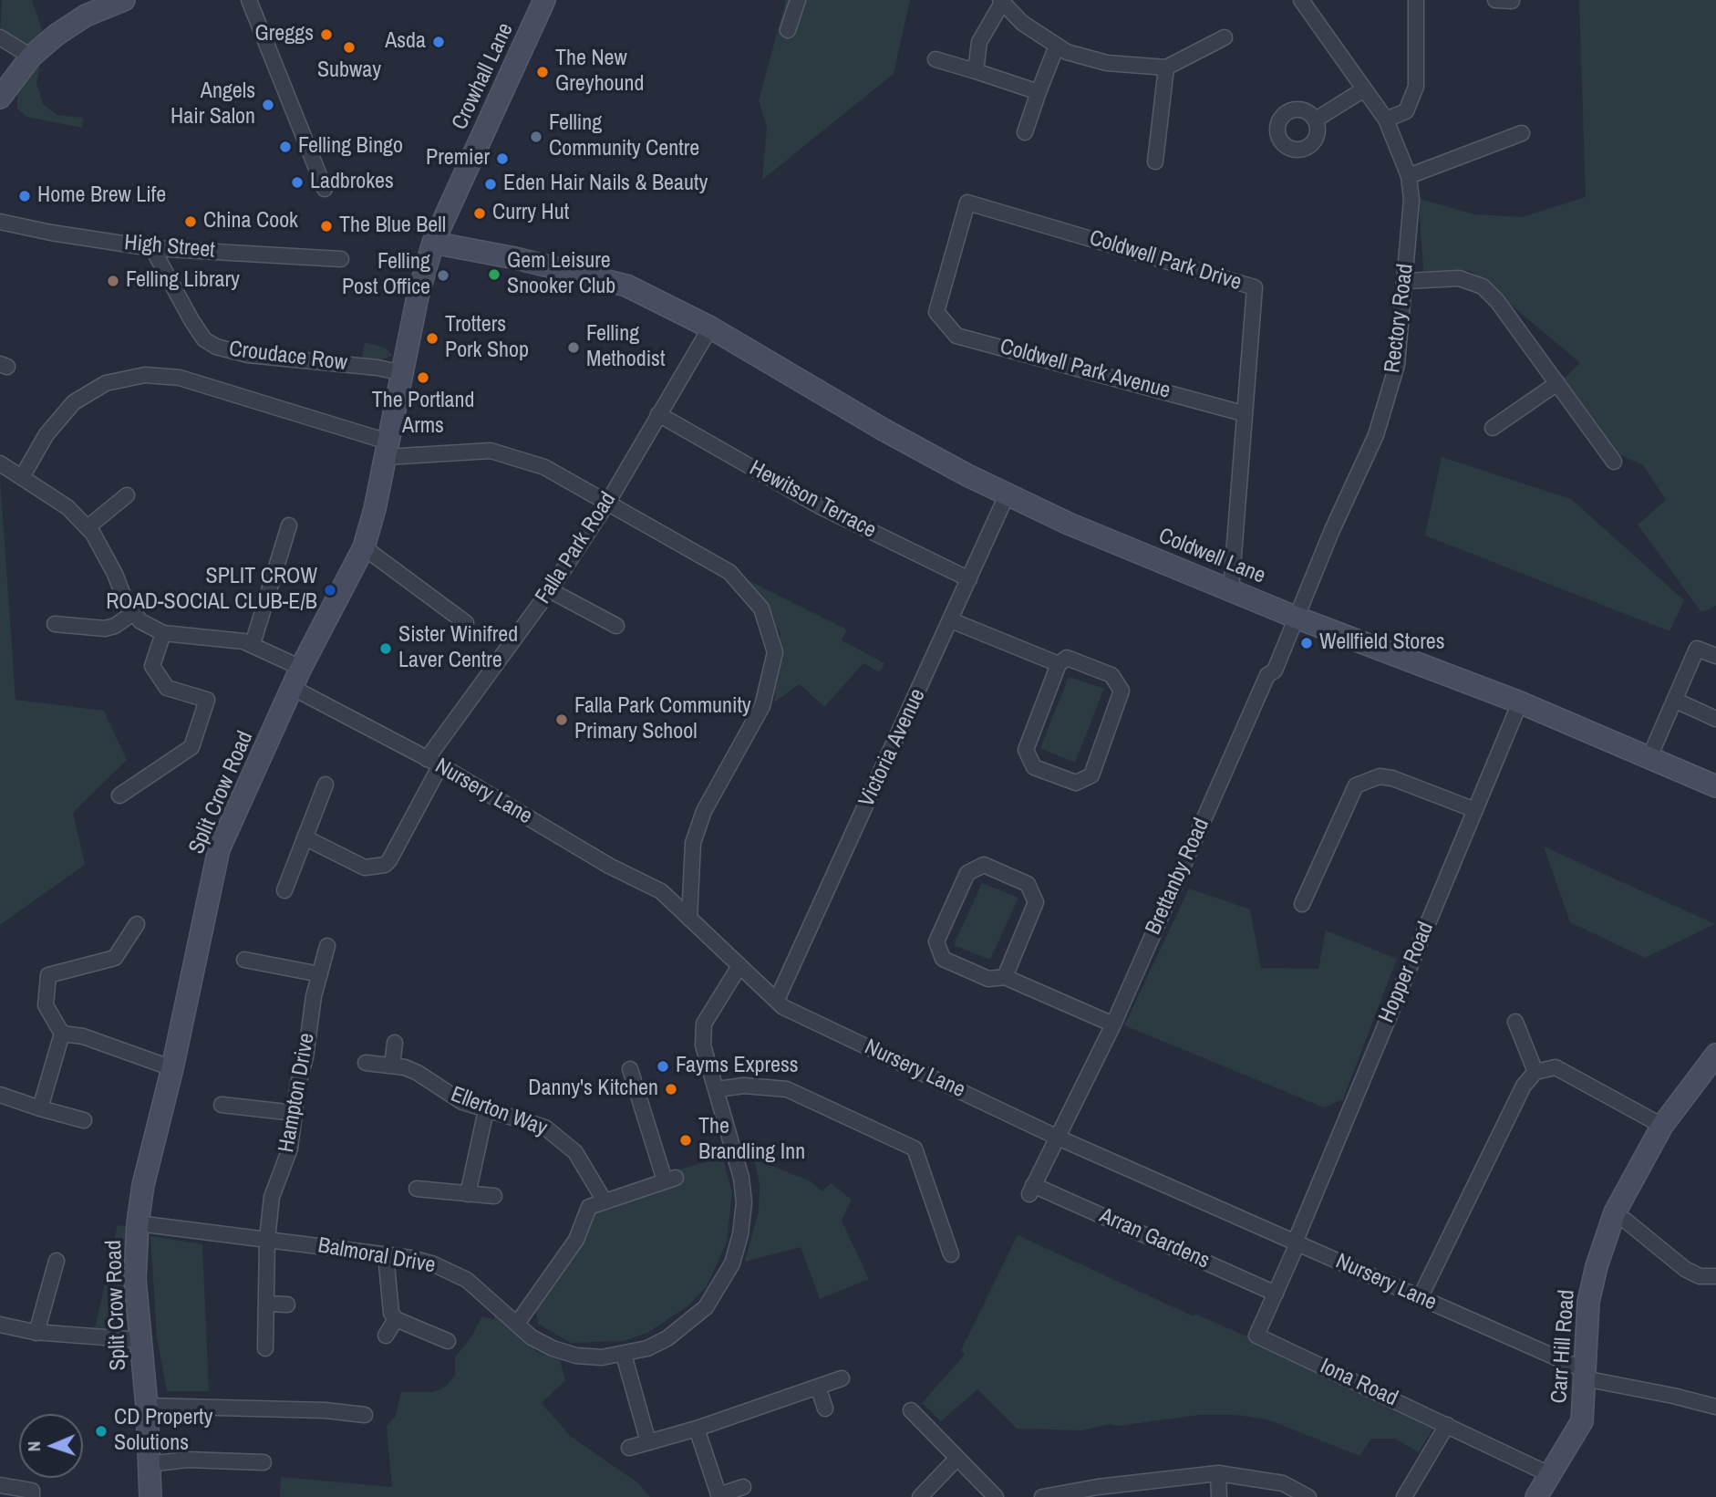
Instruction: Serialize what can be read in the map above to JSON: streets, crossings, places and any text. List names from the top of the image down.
{
  "streets": {
    "street": [
      "Crowhall Lane",
      "High Street",
      "Coldwell Park Drive",
      "Rectory Road",
      "Croudace Row",
      "Coldwell Park Avenue",
      "Hewitson Terrace",
      "Falla Park Road",
      "Coldwell Lane",
      "Victoria Avenue",
      "Nursery Lane",
      "Split Crow Road",
      "Brettanby Road",
      "Hopper Road",
      "Hampton Drive",
      "Ellerton Way",
      "Arran Gardens",
      "Balmoral Drive",
      "Carr Hill Road",
      "Iona Road"
    ]
  },
  "crossings": [
    ["Crowhall Lane", "Coldwell Lane"],
    ["Crowhall Lane", "Split Crow Road"],
    ["High Street", "Croudace Row"],
    ["Coldwell Park Drive", "Coldwell Park Avenue"],
    ["Coldwell Park Drive", "Coldwell Lane"],
    ["Rectory Road", "Coldwell Lane"],
    ["Rectory Road", "Brettanby Road"],
    ["Croudace Row", "Split Crow Road"],
    ["Hewitson Terrace", "Falla Park Road"],
    ["Hewitson Terrace", "Victoria Avenue"],
    ["Falla Park Road", "Coldwell Lane"],
    ["Falla Park Road", "Nursery Lane"],
    ["Coldwell Lane", "Victoria Avenue"],
    ["Coldwell Lane", "Split Crow Road"],
    ["Coldwell Lane", "Brettanby Road"],
    ["Coldwell Lane", "Hopper Road"],
    ["Victoria Avenue", "Nursery Lane"],
    ["Nursery Lane", "Split Crow Road"],
    ["Nursery Lane", "Brettanby Road"],
    ["Nursery Lane", "Hopper Road"],
    ["Nursery Lane", "Balmoral Drive"],
    ["Nursery Lane", "Carr Hill Road"],
    ["Nursery Lane", "Iona Road"],
    ["Split Crow Road", "Balmoral Drive"],
    ["Brettanby Road", "Arran Gardens"],
    ["Hopper Road", "Iona Road"],
    ["Hampton Drive", "Balmoral Drive"],
    ["Arran Gardens", "Iona Road"],
    ["Carr Hill Road", "Iona Road"]
  ],
  "places": [
    "Greggs",
    "Asda",
    "Subway",
    "The New Greyhound",
    "Angels Hair Salon",
    "Felling Community Centre",
    "Felling Bingo",
    "Premier",
    "Ladbrokes",
    "Eden Hair Nails & Beauty",
    "Home Brew Life",
    "Curry Hut",
    "China Cook",
    "The Blue Bell",
    "Gem Leisure Snooker Club",
    "Felling Post Office",
    "Felling Library",
    "Trotters Pork Shop",
    "Felling Methodist",
    "The Portland Arms",
    "SPLIT CROW ROAD-SOCIAL CLUB-E/B",
    "Wellfield Stores",
    "Sister Winifred Laver Centre",
    "Falla Park Community Primary School",
    "Fayms Express",
    "Danny's Kitchen",
    "The Brandling Inn",
    "CD Property Solutions"
  ],
  "north": "left"
}
